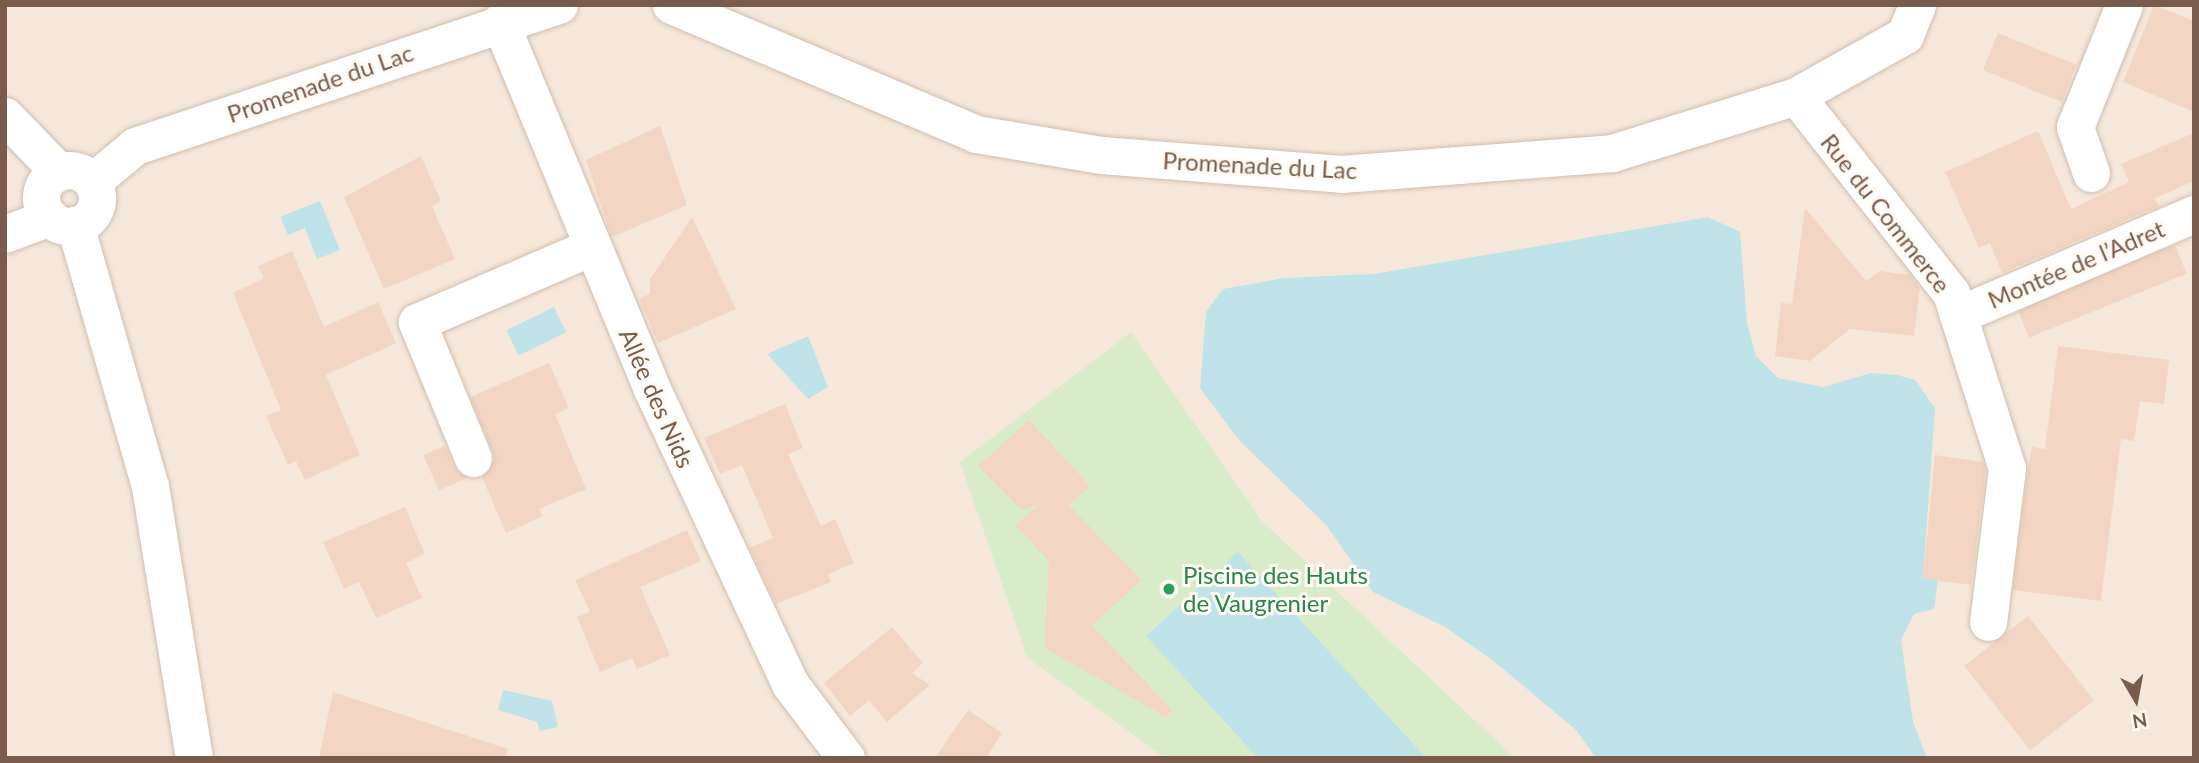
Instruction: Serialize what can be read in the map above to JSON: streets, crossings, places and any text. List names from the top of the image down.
{
  "streets": {
    "street": [
      "Promenade du Lac",
      "Rue du Commerce",
      "Montée de l’Adret",
      "Allée des Nids"
    ]
  },
  "crossings": [
    ["Promenade du Lac", "Rue du Commerce"],
    ["Promenade du Lac", "Allée des Nids"],
    ["Rue du Commerce", "Montée de l’Adret"]
  ],
  "places": ["Piscine des Hauts de Vaugrenier"],
  "north": "bottom"
}
